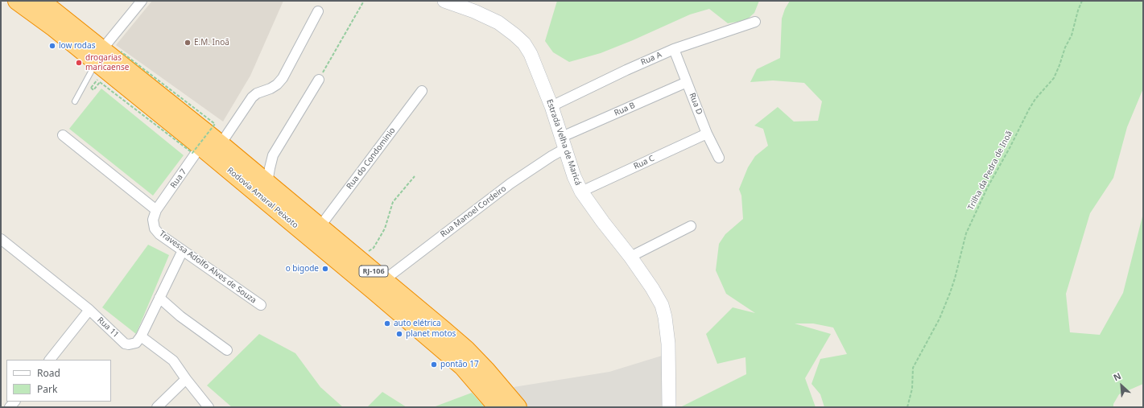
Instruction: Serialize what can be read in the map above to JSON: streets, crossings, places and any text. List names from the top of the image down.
{
  "streets": {
    "highway": ["Rodovia Amaral Peixoto", "RJ-106"],
    "street": [
      "Rua A",
      "Rua D",
      "Rua B",
      "Estrada Velha de Maricá",
      "Rua do Condominio",
      "Rua C",
      "Rua 7",
      "Rua Manoel Cordeiro",
      "Travessa Adolfo Alves de Souza",
      "Rua 11"
    ],
    "path": ["Trilha da Pedra de Inoã"]
  },
  "crossings": [
    ["Rua A", "Rua D"],
    ["Rua A", "Estrada Velha de Maricá"],
    ["Rua D", "Rua B"],
    ["Rua D", "Rua C"],
    ["Rua B", "Estrada Velha de Maricá"],
    ["Rua B", "Rua Manoel Cordeiro"],
    ["Estrada Velha de Maricá", "Rua C"],
    ["Estrada Velha de Maricá", "Rua Manoel Cordeiro"],
    ["Rua do Condominio", "Rodovia Amaral Peixoto"],
    ["Rua 7", "Rodovia Amaral Peixoto"],
    ["Rua 7", "Travessa Adolfo Alves de Souza"],
    ["Rodovia Amaral Peixoto", "Rua Manoel Cordeiro"]
  ],
  "places": [
    "E.M. Inoã",
    "low rodas",
    "drogarias maricaense",
    "o bigode",
    "auto elétrica",
    "planet motos",
    "pontão 17"
  ],
  "legend": ["Road", "Park"],
  "north": "top left"
}
